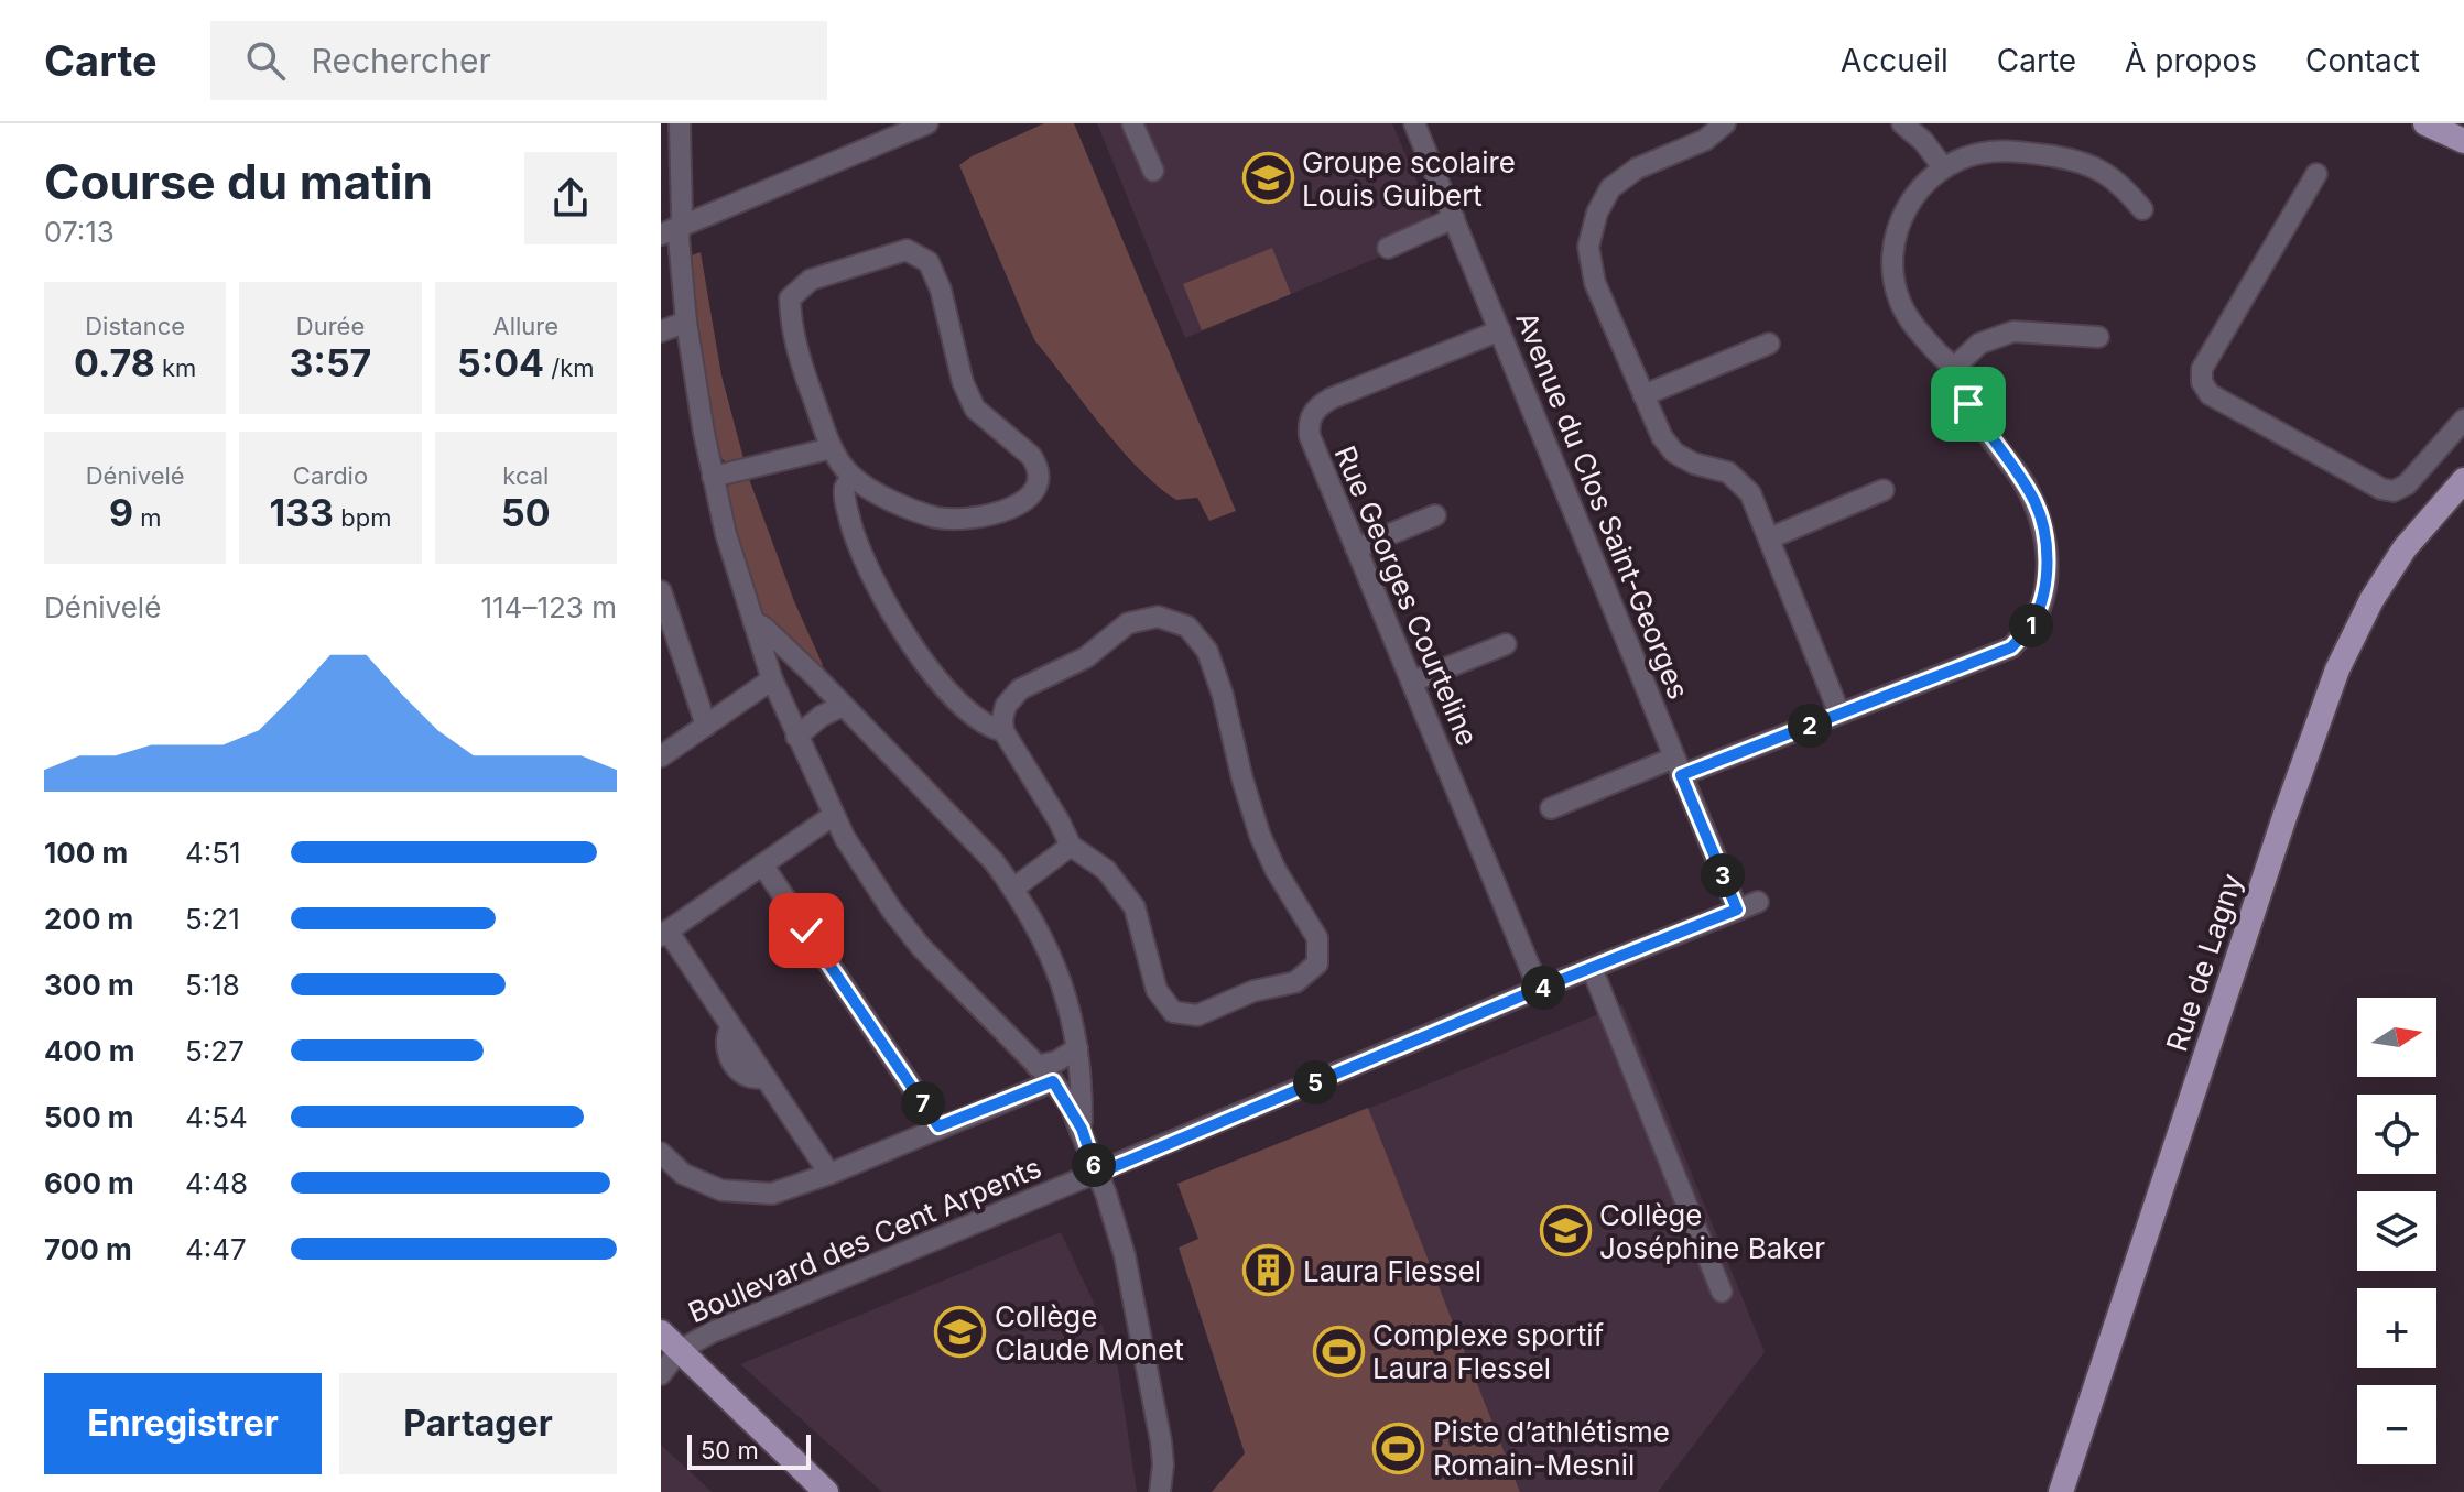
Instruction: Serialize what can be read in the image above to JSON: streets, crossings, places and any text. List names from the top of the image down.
{
  "streets": {
    "main road": ["Rue de Lagny"],
    "street": ["Avenue du Clos Saint-Georges", "Rue Georges Courteline", "Boulevard des Cent Arpents"]
  },
  "crossings": [
    ["Avenue du Clos Saint-Georges", "Rue Georges Courteline"],
    ["Avenue du Clos Saint-Georges", "Boulevard des Cent Arpents"],
    ["Rue Georges Courteline", "Boulevard des Cent Arpents"]
  ],
  "places": {
    "school or university": ["Groupe scolaire Louis Guibert", "Collège Joséphine Baker", "Collège Claude Monet"],
    "building": ["Laura Flessel"],
    "sports": ["Complexe sportif Laura Flessel", "Piste d’athlétisme Romain-Mesnil"]
  },
  "scale_bar": "50 m",
  "north": "right",
  "page": {
    "header": "Carte",
    "search": "Rechercher",
    "nav": [
      "Accueil",
      "Carte",
      "À propos",
      "Contact"
    ],
    "heading": ["Course du matin", "07:13"],
    "stats": [
      ["Distance", "0.78 km"],
      ["Durée", "3:57"],
      ["Allure", "5:04 /km"],
      ["Dénivelé", "9 m"],
      ["Cardio", "133 bpm"],
      ["kcal", "50"]
    ],
    "chart": ["Dénivelé", "114–123 m"],
    "pins": [
      "1",
      "2",
      "3",
      "4",
      "5",
      "7",
      "6"
    ],
    "list": [
      {
        "name": "100 m",
        "note": "4:51"
      },
      {
        "name": "200 m",
        "note": "5:21"
      },
      {
        "name": "300 m",
        "note": "5:18"
      },
      {
        "name": "400 m",
        "note": "5:27"
      },
      {
        "name": "500 m",
        "note": "4:54"
      },
      {
        "name": "600 m",
        "note": "4:48"
      },
      {
        "name": "700 m",
        "note": "4:47"
      }
    ],
    "map_buttons": ["+", "−"],
    "buttons": ["Enregistrer", "Partager"],
    "scale": "50 m"
  }
}
